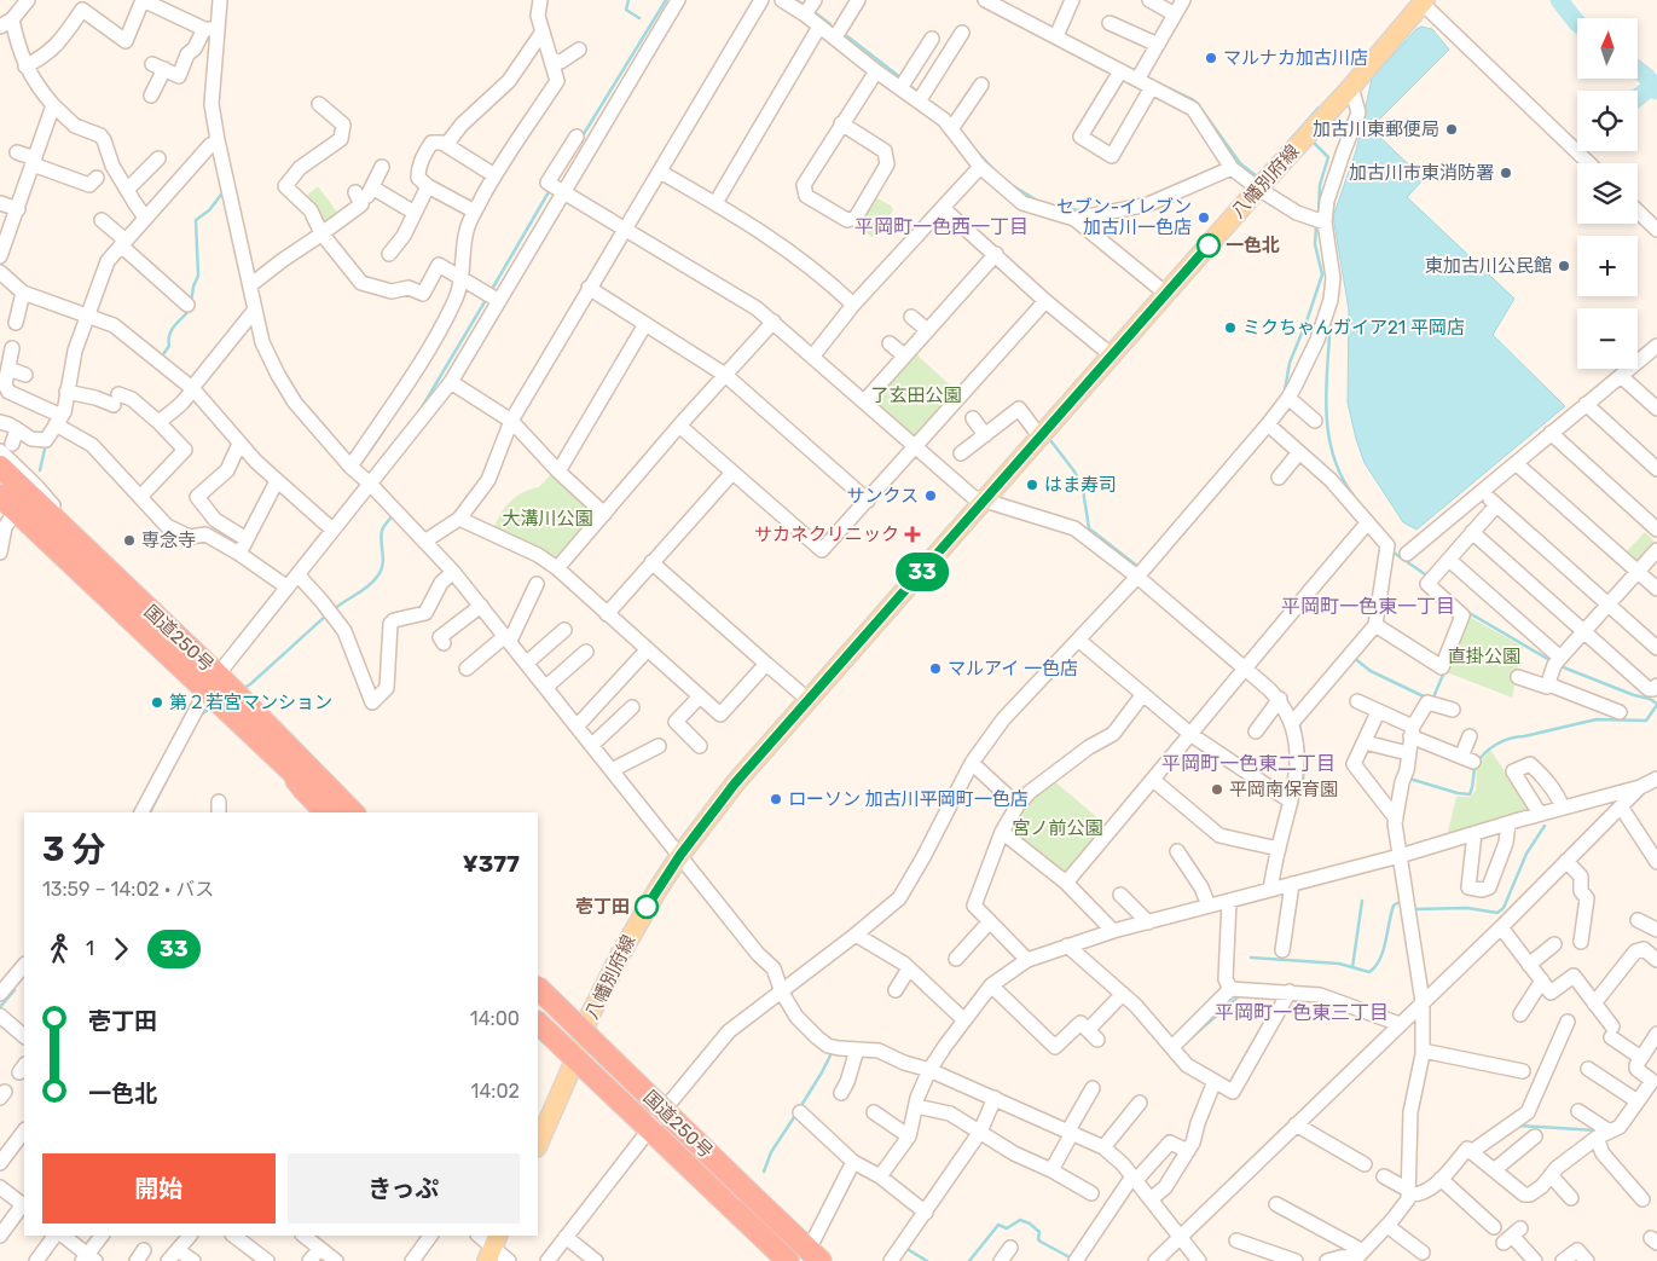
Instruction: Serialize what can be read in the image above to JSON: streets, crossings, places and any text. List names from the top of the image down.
{
  "streets": {
    "highway": ["国道250号"],
    "main road": ["八幡別府線"]
  },
  "districts": [
    "平岡町一色西一丁目",
    "平岡町一色東一丁目",
    "平岡町一色東二丁目",
    "平岡町一色東三丁目"
  ],
  "parks": [
    "了玄田公園",
    "大溝川公園",
    "直掛公園",
    "宮ノ前公園"
  ],
  "places": {
    "other": [
      "マルナカ加古川店",
      "加古川東郵便局",
      "加古川市東消防署",
      "セブン-イレブン 加古川一色店",
      "一色北",
      "東加古川公民館",
      "ミクちゃんガイア21 平岡店",
      "はま寿司",
      "サンクス",
      "専念寺",
      "マルアイ 一色店",
      "第２若宮マンション",
      "平岡南保育園",
      "ローソン 加古川平岡町一色店",
      "壱丁田"
    ],
    "health": ["サカネクリニック"]
  },
  "lines": ["bus line 33"],
  "north": "top",
  "page": {
    "on_map": "33",
    "map_buttons": ["+", "−"],
    "heading": ["3 分", "13:59 – 14:02 · バス", "¥377"],
    "legs": ["1", "33"],
    "list": [
      {
        "name": "壱丁田",
        "value": "14:00"
      },
      {
        "name": "一色北",
        "value": "14:02"
      }
    ],
    "buttons": ["開始", "きっぷ"]
  }
}
